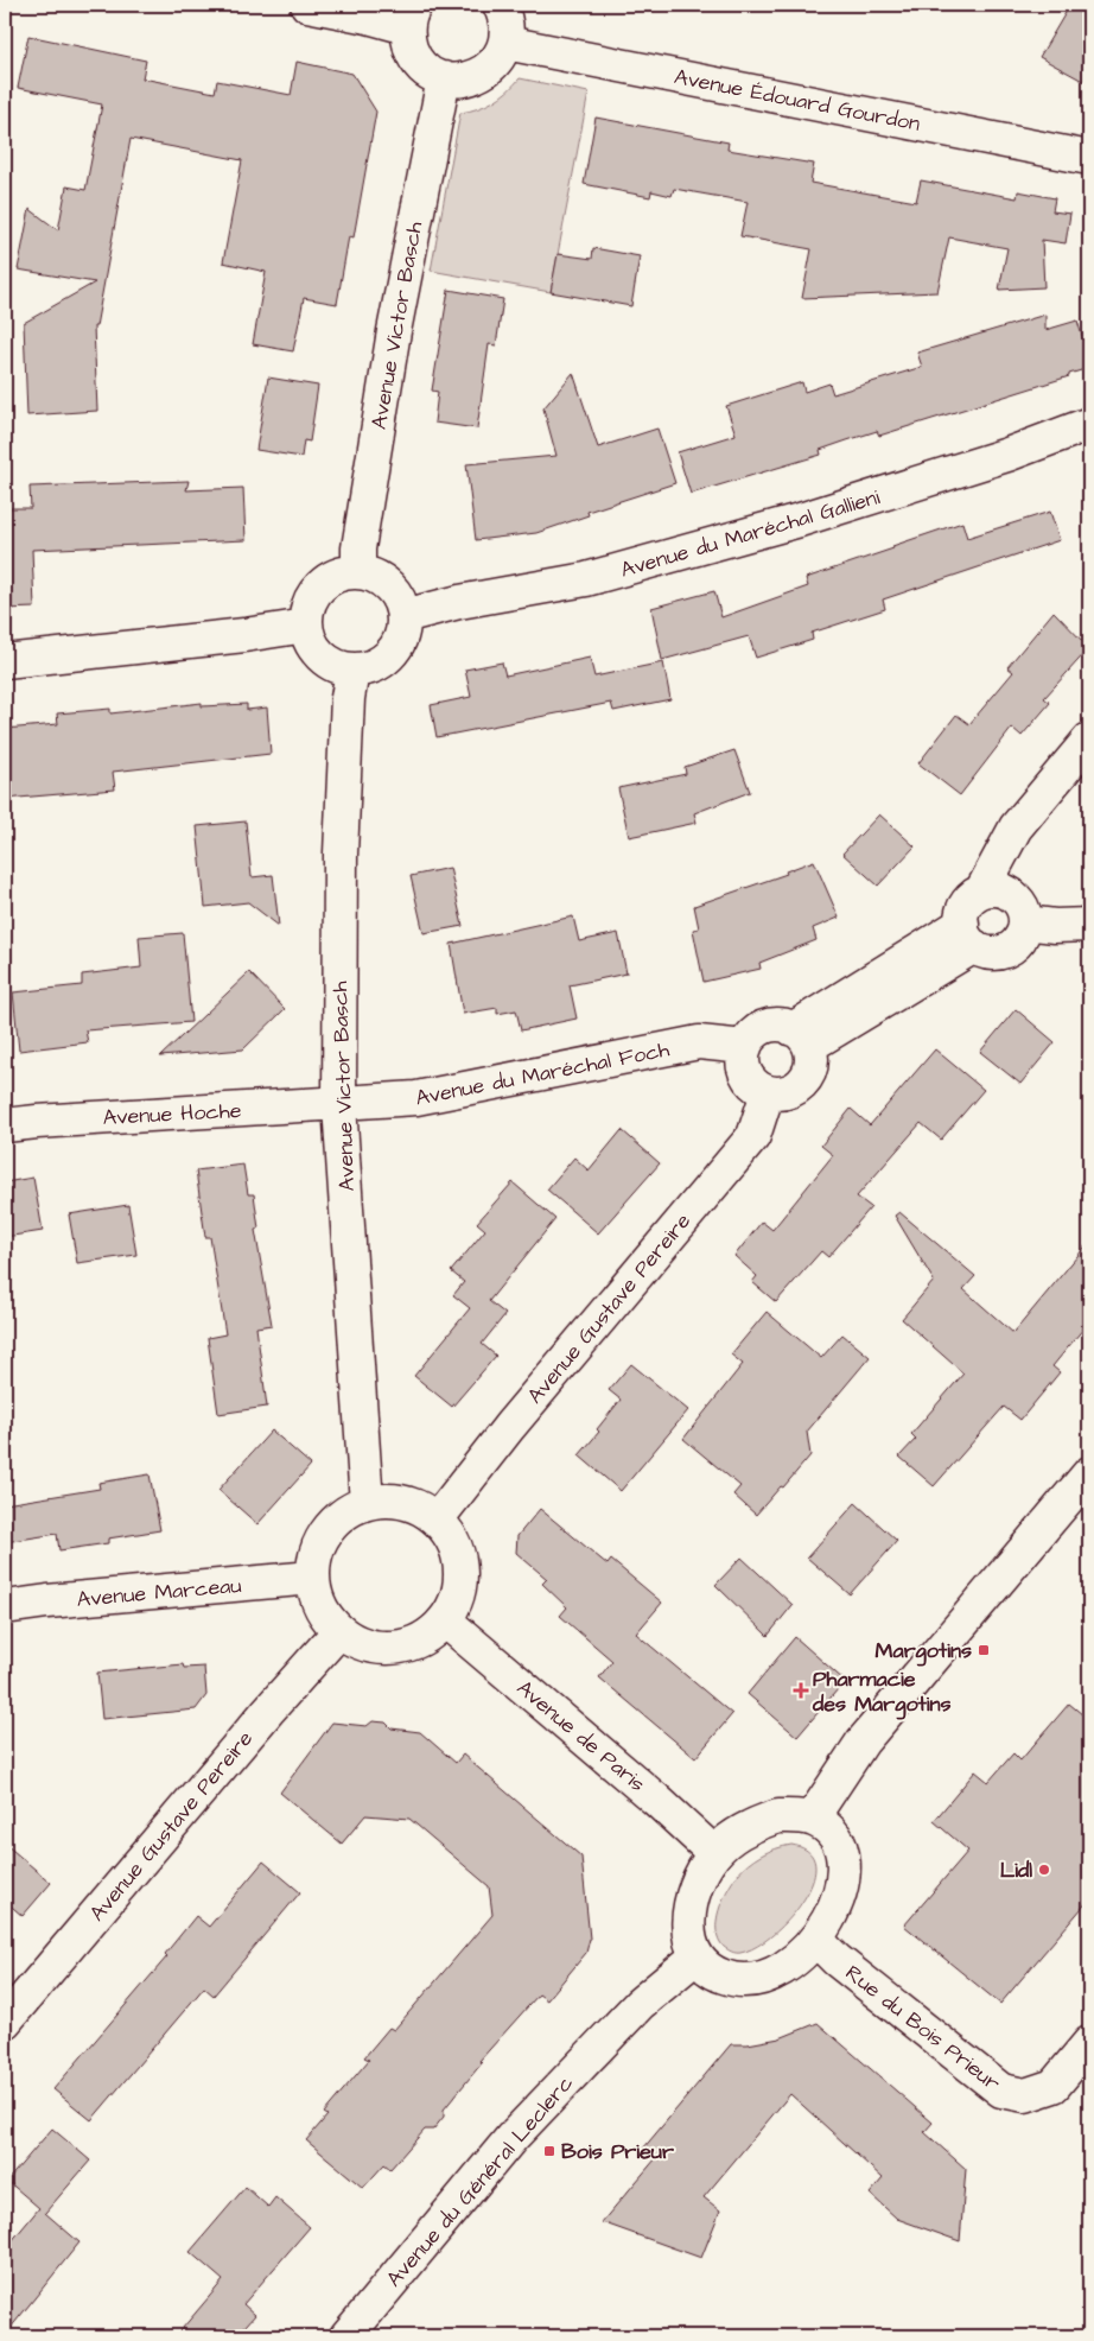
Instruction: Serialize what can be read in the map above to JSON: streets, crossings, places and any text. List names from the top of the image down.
{
  "streets": {
    "street": [
      "Avenue Édouard Gourdon",
      "Avenue Victor Basch",
      "Avenue du Maréchal Gallieni",
      "Avenue du Maréchal Foch",
      "Avenue Hoche",
      "Avenue Gustave Pereire",
      "Avenue Marceau",
      "Avenue de Paris",
      "Rue du Bois Prieur",
      "Avenue du Général Leclerc"
    ]
  },
  "crossings": [
    ["Avenue Victor Basch", "Avenue du Maréchal Gallieni"],
    ["Avenue Victor Basch", "Avenue du Maréchal Foch"],
    ["Avenue Victor Basch", "Avenue Hoche"],
    ["Avenue Victor Basch", "Avenue Gustave Pereire"],
    ["Avenue Victor Basch", "Avenue Marceau"],
    ["Avenue Victor Basch", "Avenue de Paris"],
    ["Avenue du Maréchal Foch", "Avenue Hoche"],
    ["Avenue du Maréchal Foch", "Avenue Gustave Pereire"],
    ["Avenue Gustave Pereire", "Avenue Marceau"],
    ["Avenue Gustave Pereire", "Avenue de Paris"],
    ["Avenue Marceau", "Avenue de Paris"],
    ["Avenue de Paris", "Rue du Bois Prieur"],
    ["Avenue de Paris", "Avenue du Général Leclerc"],
    ["Rue du Bois Prieur", "Avenue du Général Leclerc"]
  ],
  "places": {
    "transit": ["Margotins", "Bois Prieur"],
    "health": ["Pharmacie des Margotins"],
    "other": ["Lidl"]
  }
}
